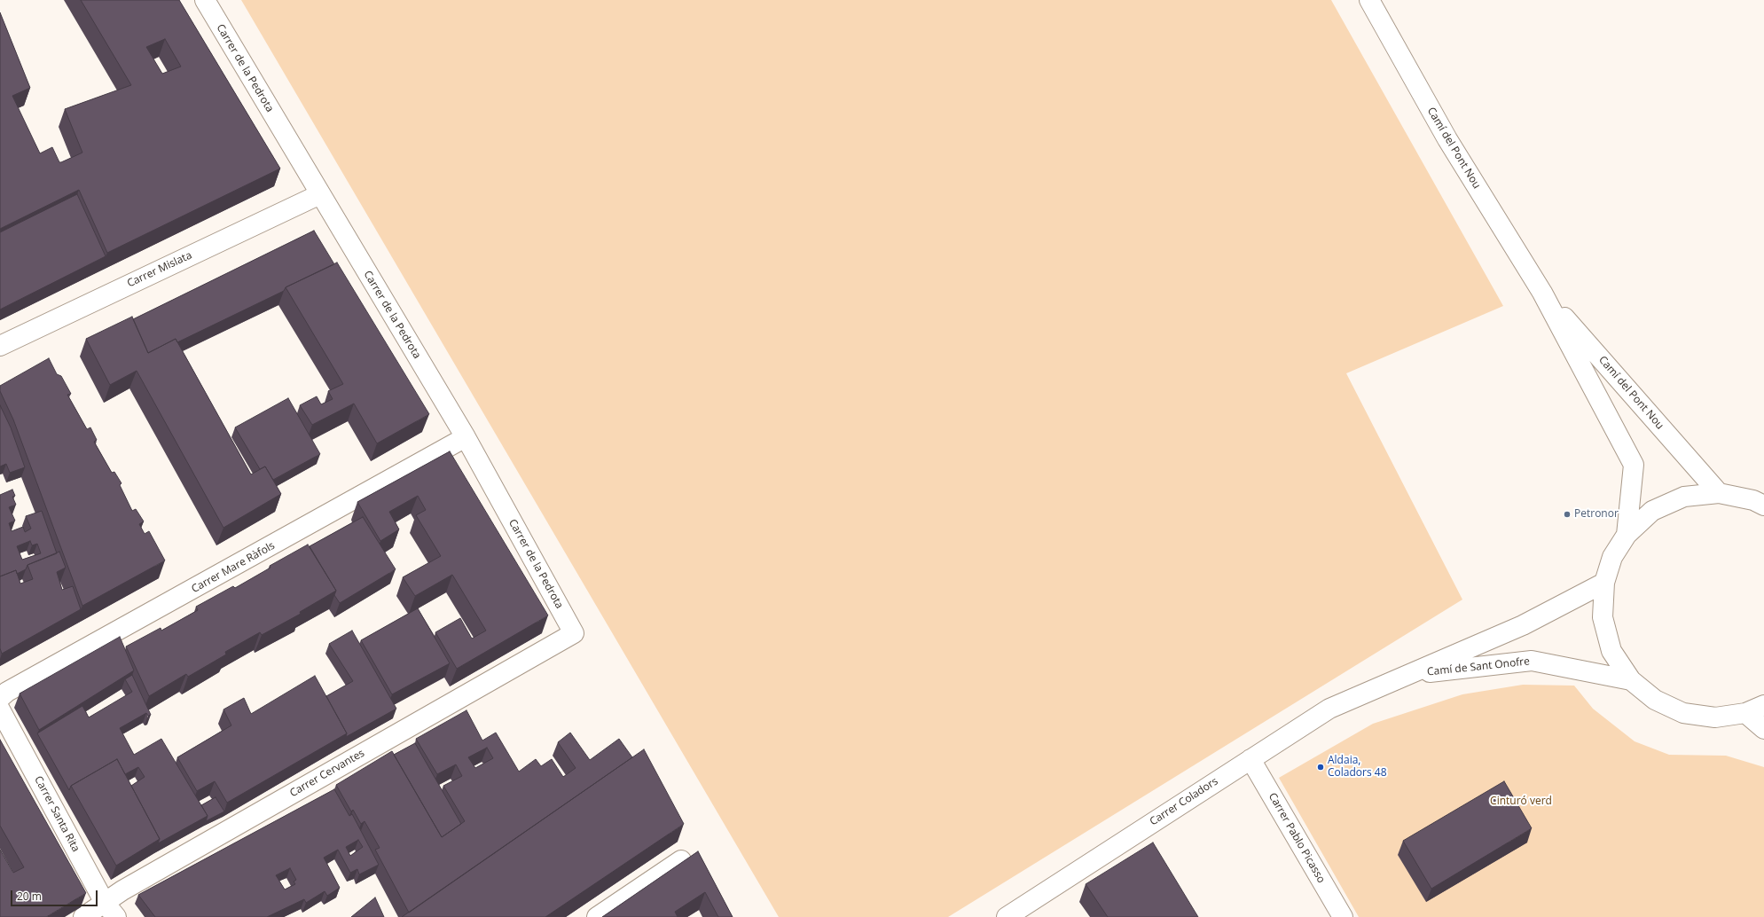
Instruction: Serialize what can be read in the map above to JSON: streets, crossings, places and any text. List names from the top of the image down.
{
  "streets": {
    "street": [
      "Carrer de la Pedrota",
      "Camí del Pont Nou",
      "Carrer Mislata",
      "Carrer Mare Ràfols",
      "Camí de Sant Onofre",
      "Carrer Cervantes",
      "Carrer Coladors",
      "Carrer Santa Rita",
      "Carrer Pablo Picasso"
    ]
  },
  "crossings": [
    ["Carrer de la Pedrota", "Carrer Mislata"],
    ["Carrer de la Pedrota", "Carrer Mare Ràfols"],
    ["Carrer de la Pedrota", "Carrer Cervantes"],
    ["Camí de Sant Onofre", "Carrer Coladors"],
    ["Carrer Cervantes", "Carrer Santa Rita"],
    ["Carrer Coladors", "Carrer Pablo Picasso"]
  ],
  "parks": ["Cinturó verd"],
  "places": ["Petronor", "Aldaia, Coladors 48"],
  "scale_bar": "20 m"
}
